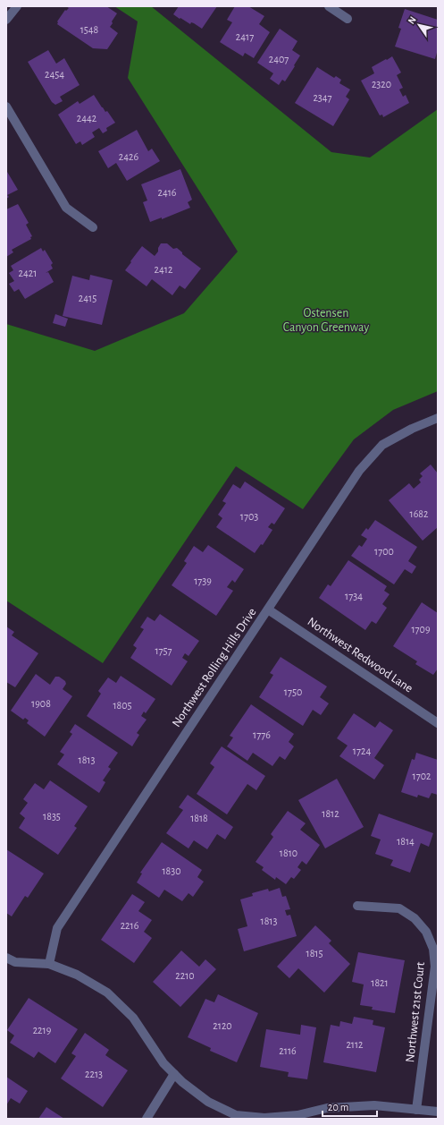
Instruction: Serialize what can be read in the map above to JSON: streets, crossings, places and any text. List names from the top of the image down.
{
  "streets": {
    "street": ["Northwest Redwood Lane", "Northwest Rolling Hills Drive", "Northwest 21st Court"]
  },
  "crossings": [
    ["Northwest Redwood Lane", "Northwest Rolling Hills Drive"]
  ],
  "parks": ["Ostensen Canyon Greenway"],
  "house_numbers": [
    "1548",
    "2417",
    "2407",
    "2454",
    "2320",
    "2347",
    "2442",
    "2426",
    "2416",
    "2412",
    "2421",
    "2415",
    "1682",
    "1703",
    "1700",
    "1739",
    "1734",
    "1709",
    "1757",
    "1750",
    "1908",
    "1805",
    "1776",
    "1724",
    "1813",
    "1702",
    "1812",
    "1835",
    "1818",
    "1814",
    "1810",
    "1830",
    "1813",
    "2216",
    "1815",
    "2210",
    "1821",
    "2120",
    "2219",
    "2112",
    "2116",
    "2213"
  ],
  "scale_bar": "20 m",
  "north": "top left"
}
